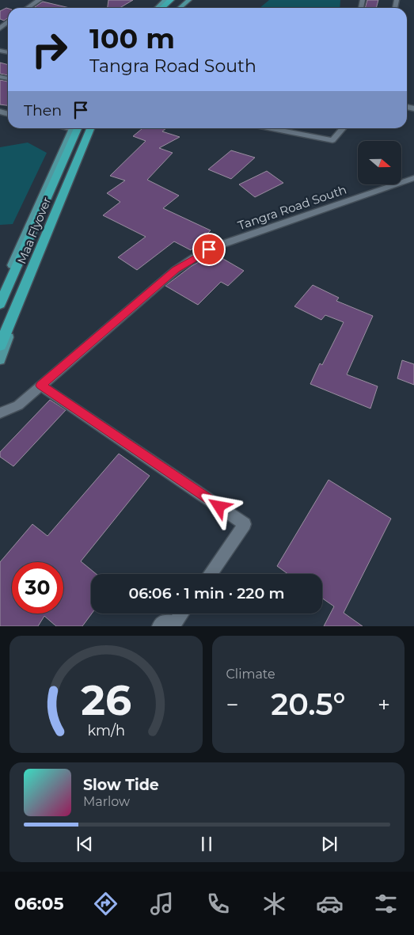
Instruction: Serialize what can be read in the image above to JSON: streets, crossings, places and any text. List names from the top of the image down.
{
  "streets": {
    "highway": ["Maa Flyover"],
    "street": ["Tangra Road South"]
  },
  "north": "right",
  "page": {
    "turn": ["100 m", "Tangra Road South"],
    "then": "Then",
    "limit": "30",
    "trip": "06:06 · 1 min · 220 m",
    "tile": "Climate",
    "heat": ["−", "20.5°", "+"],
    "song": ["Slow Tide", "Marlow"],
    "tabs": "06:05",
    "gauge": ["26", "km/h"]
  }
}
